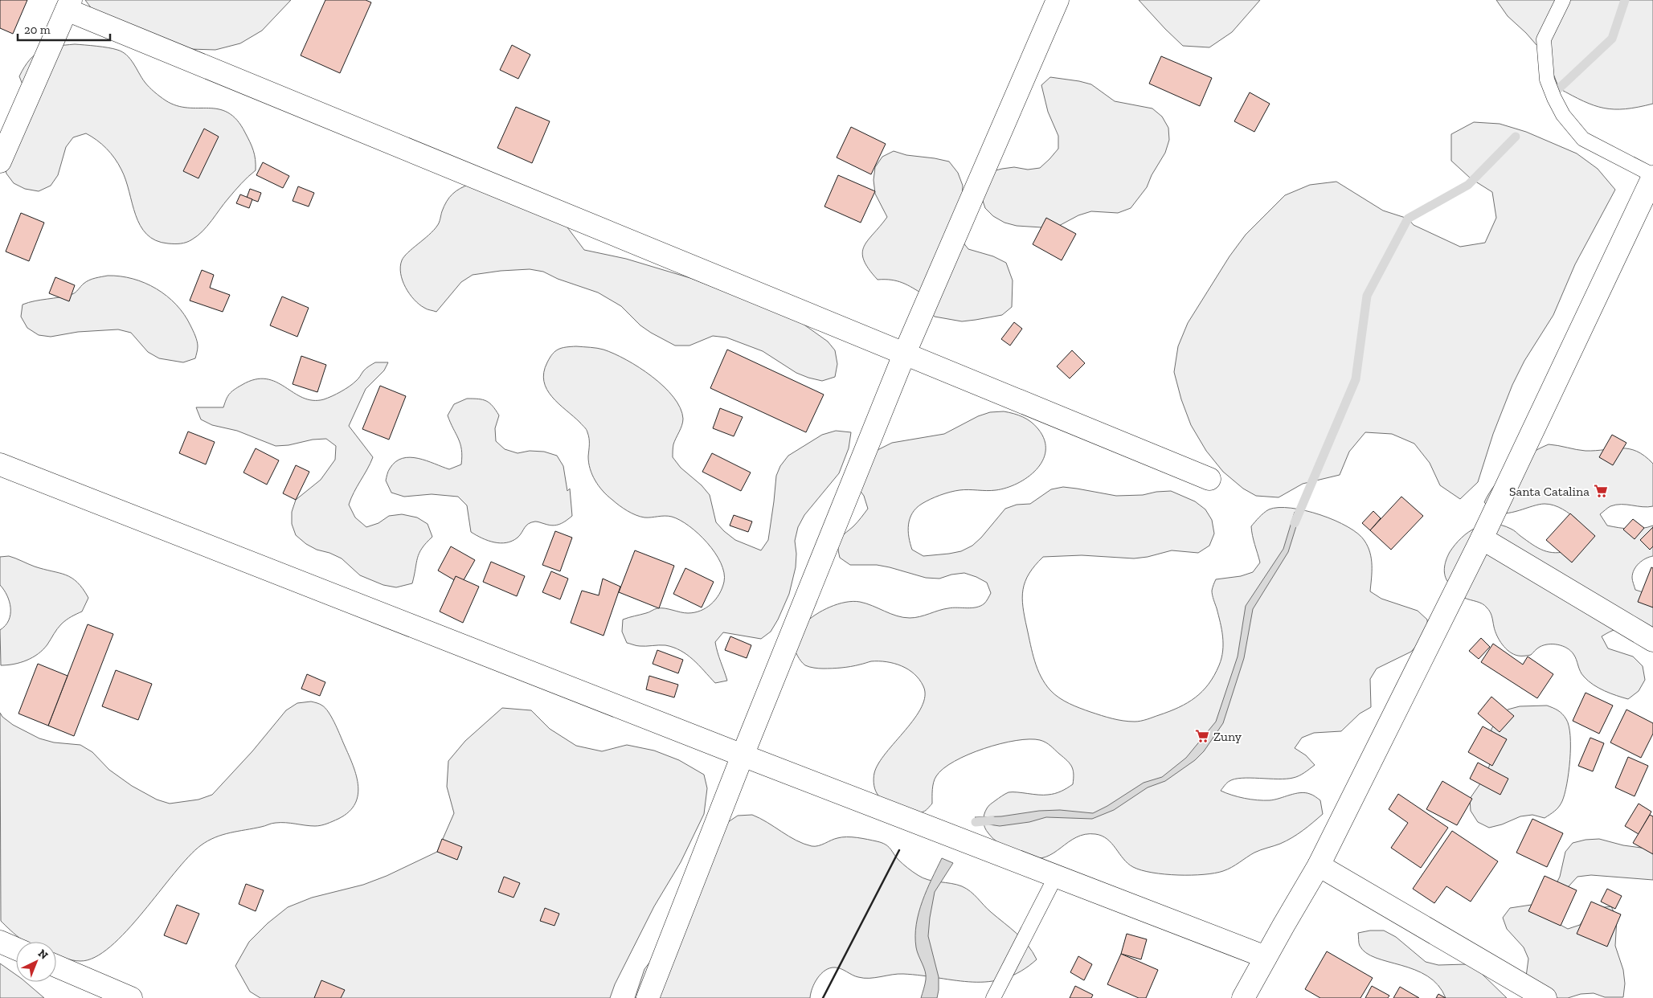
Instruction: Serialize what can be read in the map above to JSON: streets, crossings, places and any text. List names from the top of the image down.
{
  "places": {
    "supermarket": ["Santa Catalina", "Zuny"]
  },
  "scale_bar": "20 m",
  "north": "top right"
}
